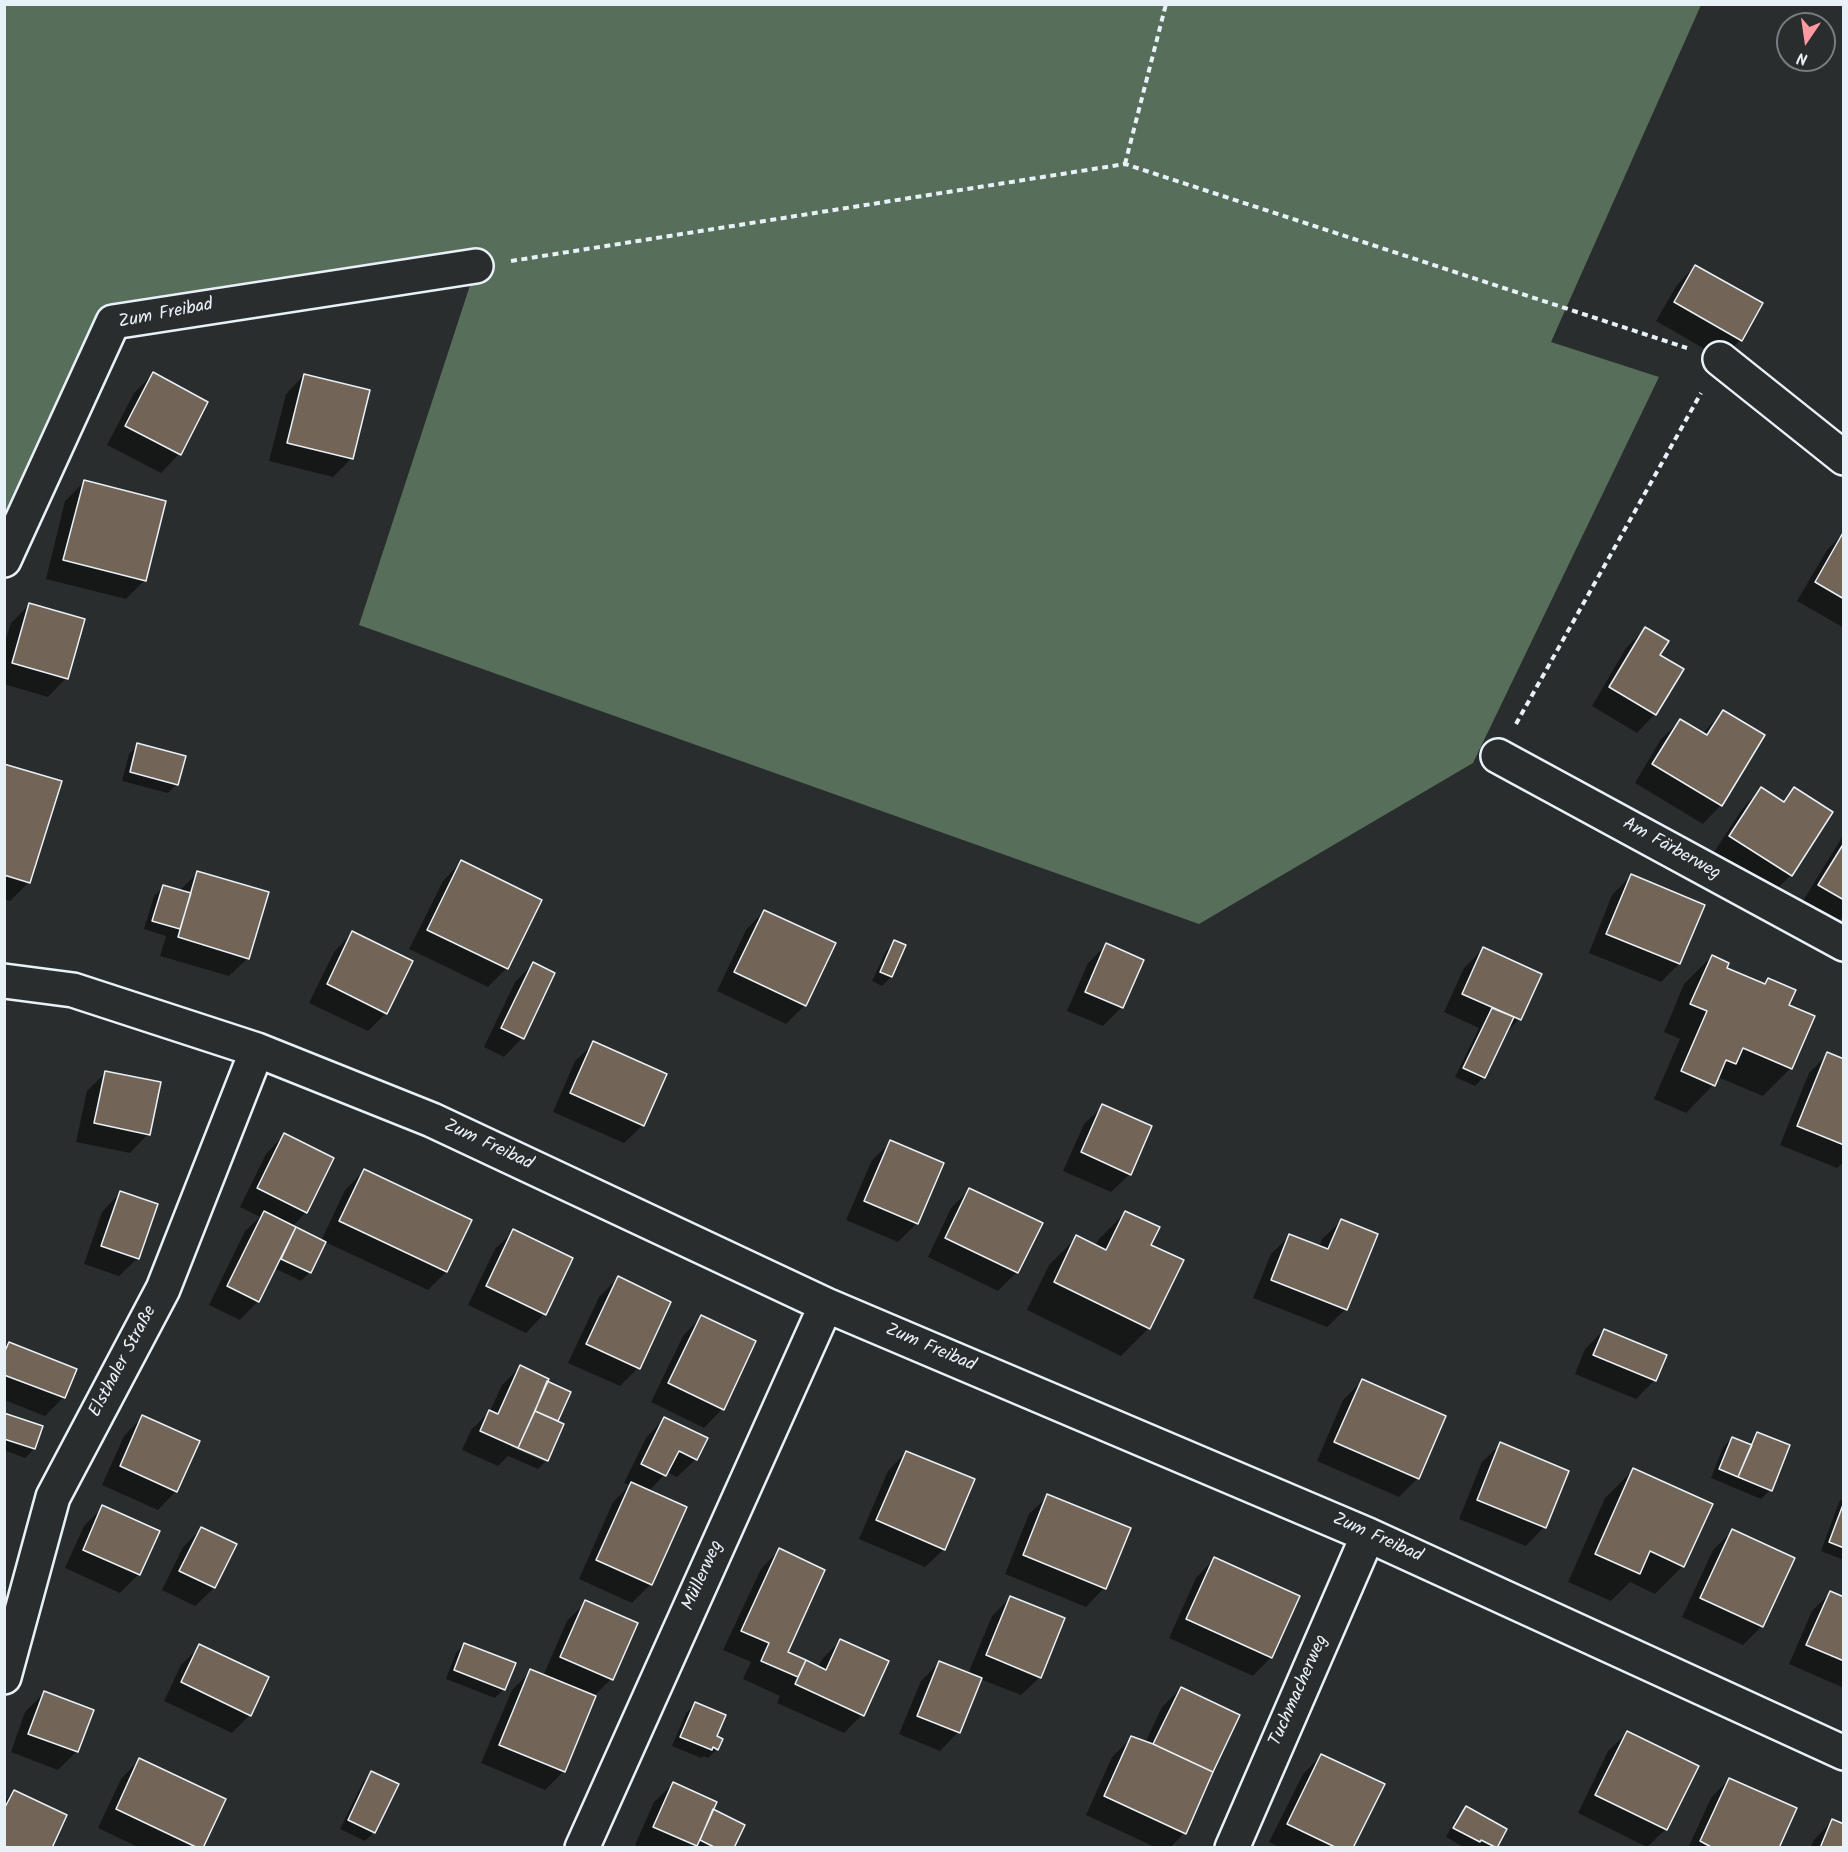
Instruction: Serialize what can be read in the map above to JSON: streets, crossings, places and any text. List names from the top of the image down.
{
  "streets": {
    "street": [
      "Zum Freibad",
      "Am Färberweg",
      "Elsthaler Straße",
      "Müllerweg",
      "Tuchmacherweg"
    ]
  },
  "crossings": [
    ["Zum Freibad", "Elsthaler Straße"],
    ["Zum Freibad", "Müllerweg"],
    ["Zum Freibad", "Tuchmacherweg"]
  ],
  "north": "bottom"
}
